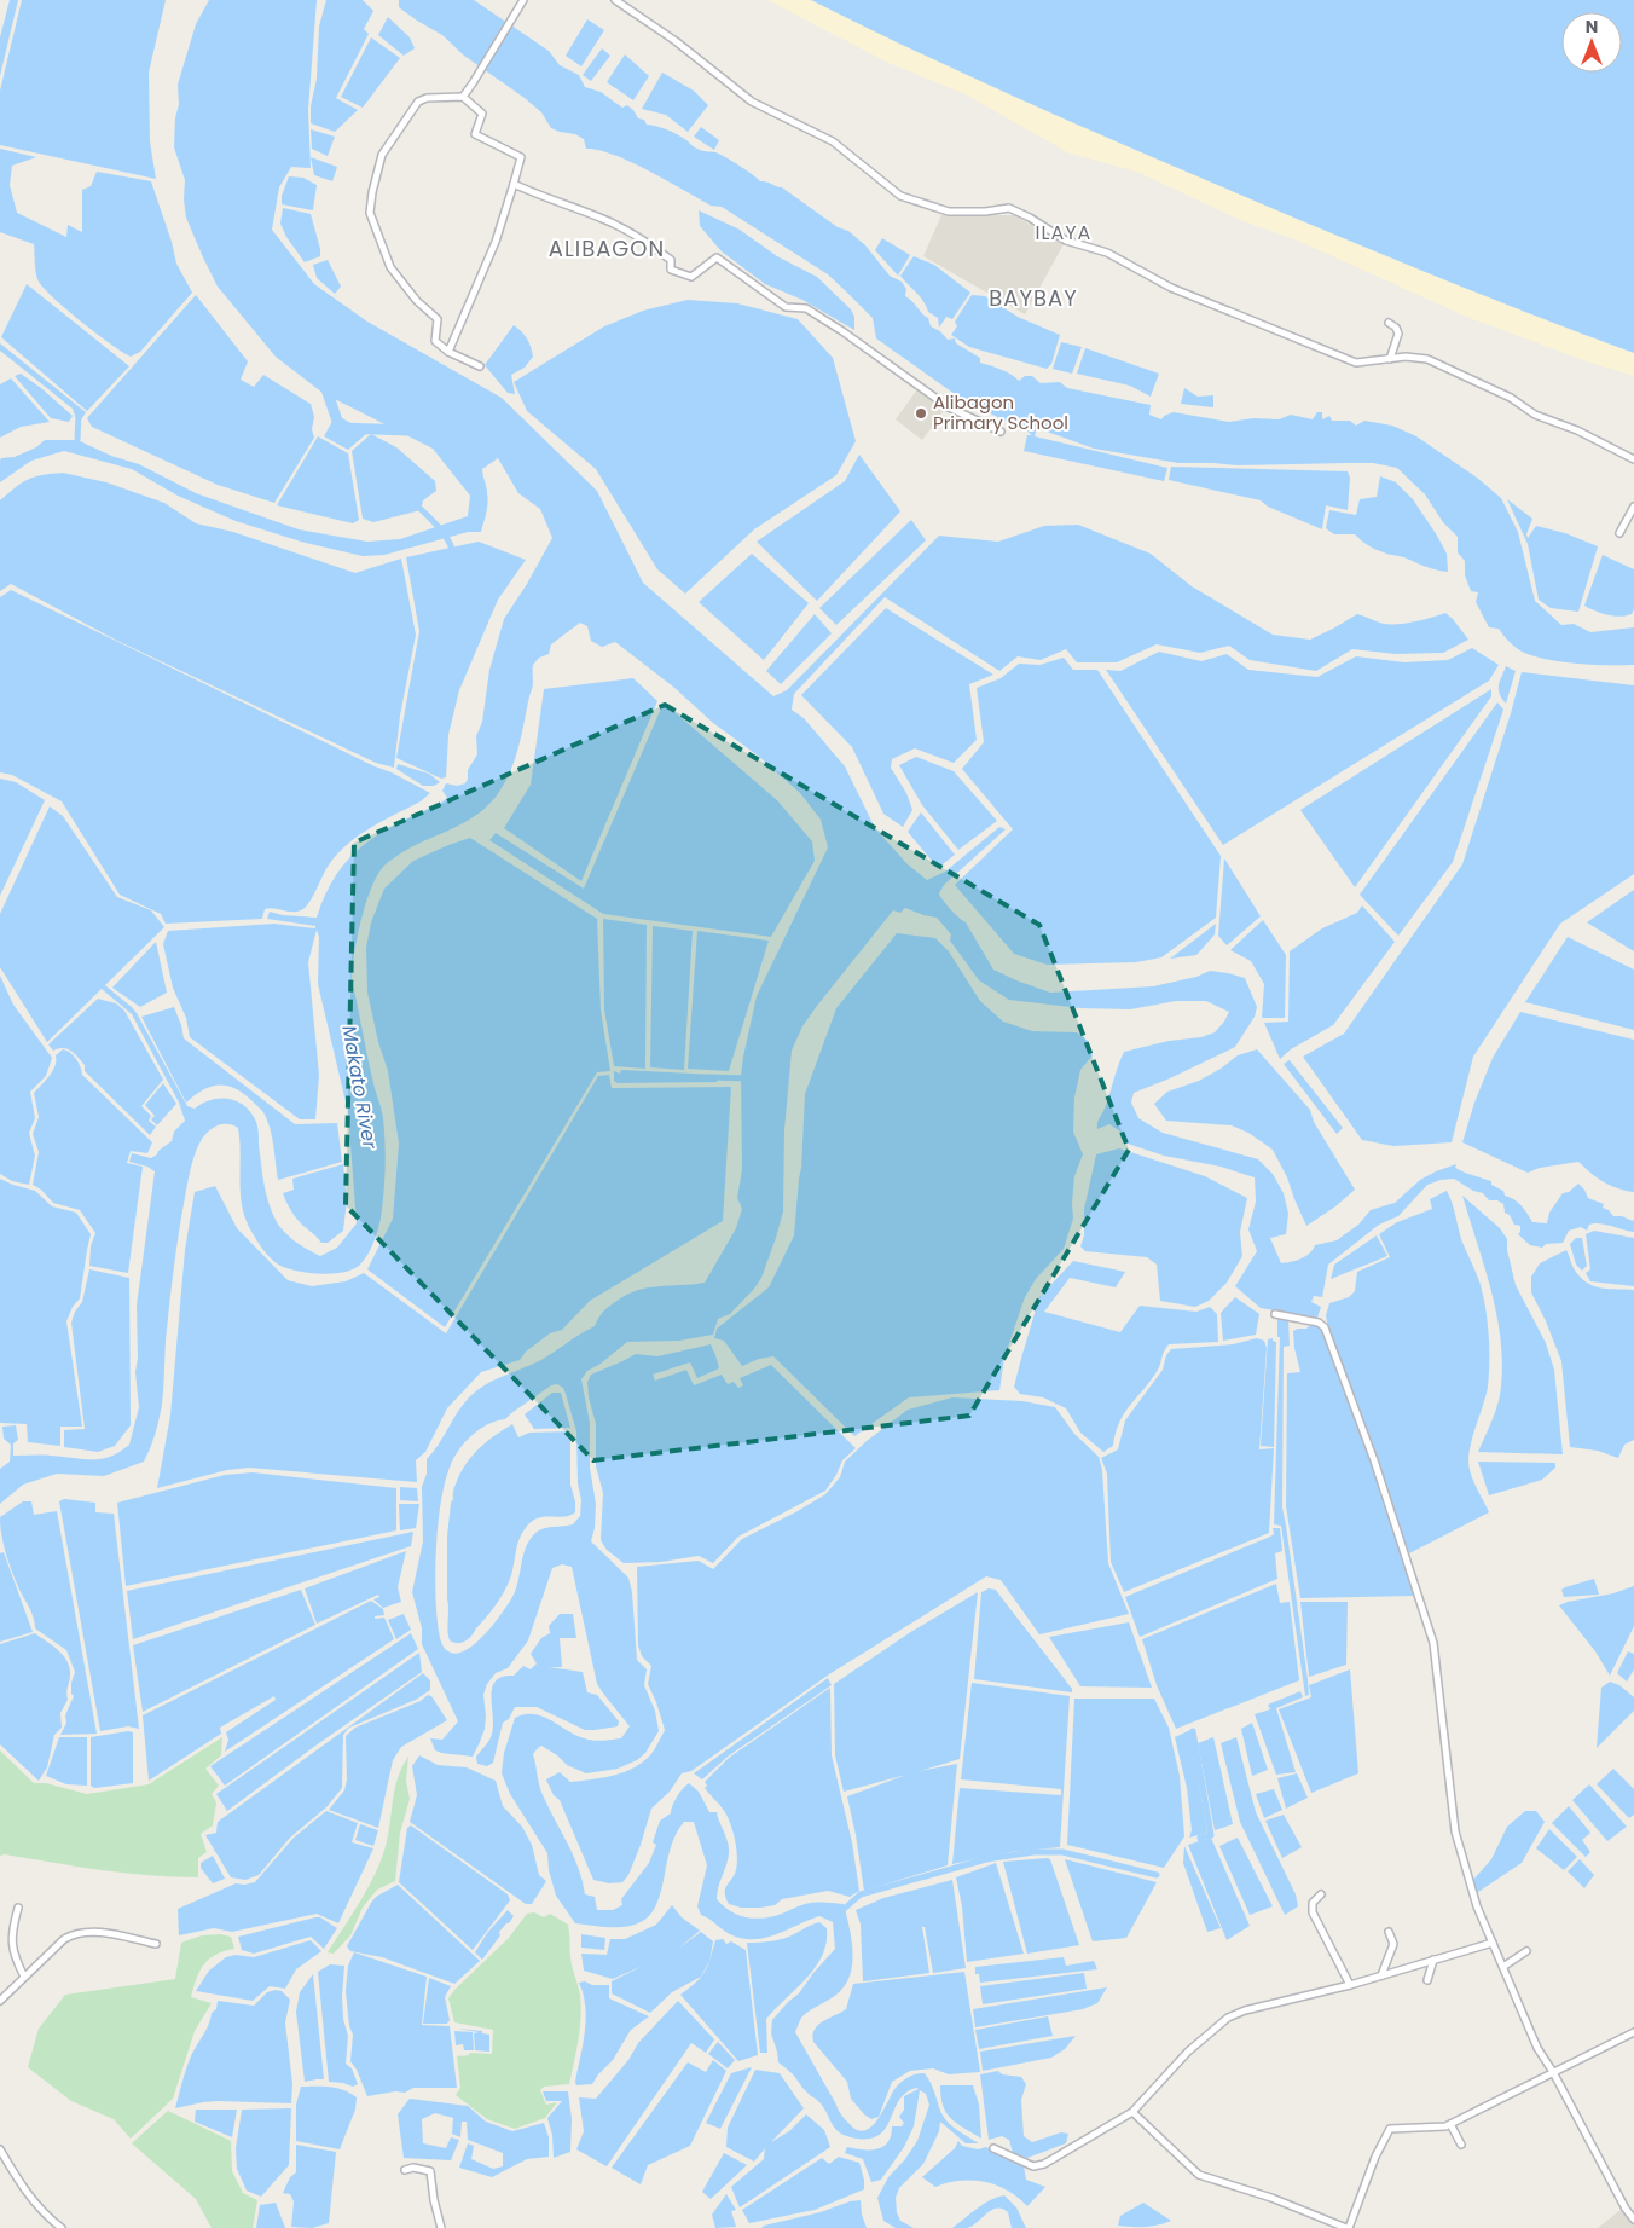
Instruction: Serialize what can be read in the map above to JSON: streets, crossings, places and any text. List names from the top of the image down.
{
  "districts": ["ILAYA", "ALIBAGON", "BAYBAY"],
  "water": ["Makato River"],
  "places": ["Alibagon Primary School"],
  "north": "top"
}
